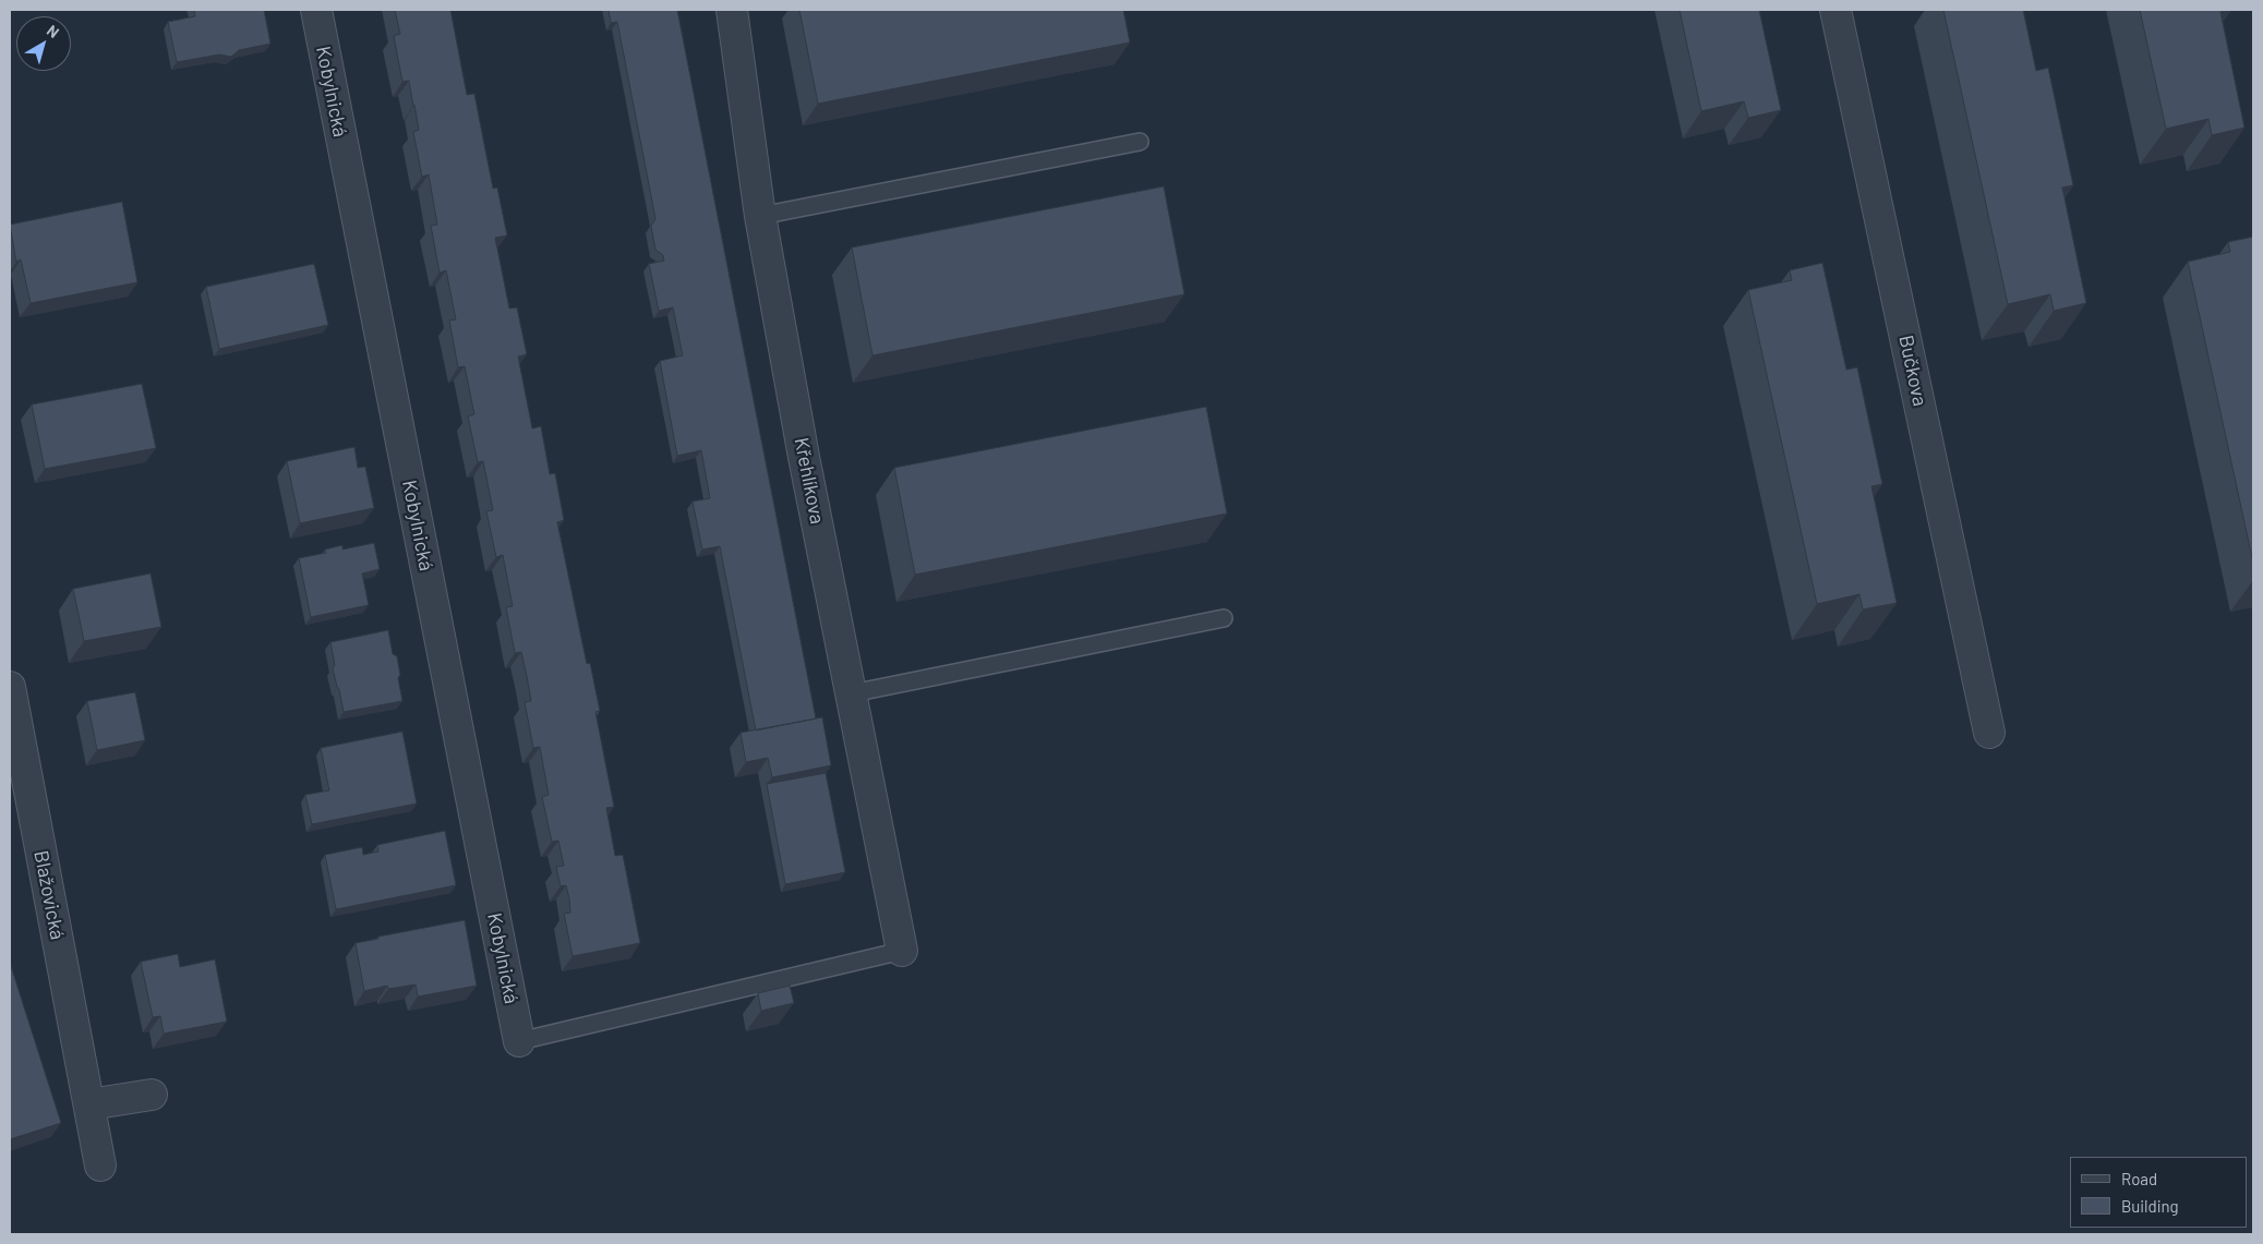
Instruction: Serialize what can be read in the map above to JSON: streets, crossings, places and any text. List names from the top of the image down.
{
  "streets": {
    "street": [
      "Kobylnická",
      "Bučkova",
      "Křehlíkova",
      "Blažovická"
    ]
  },
  "legend": ["Road", "Building"],
  "north": "top right"
}
